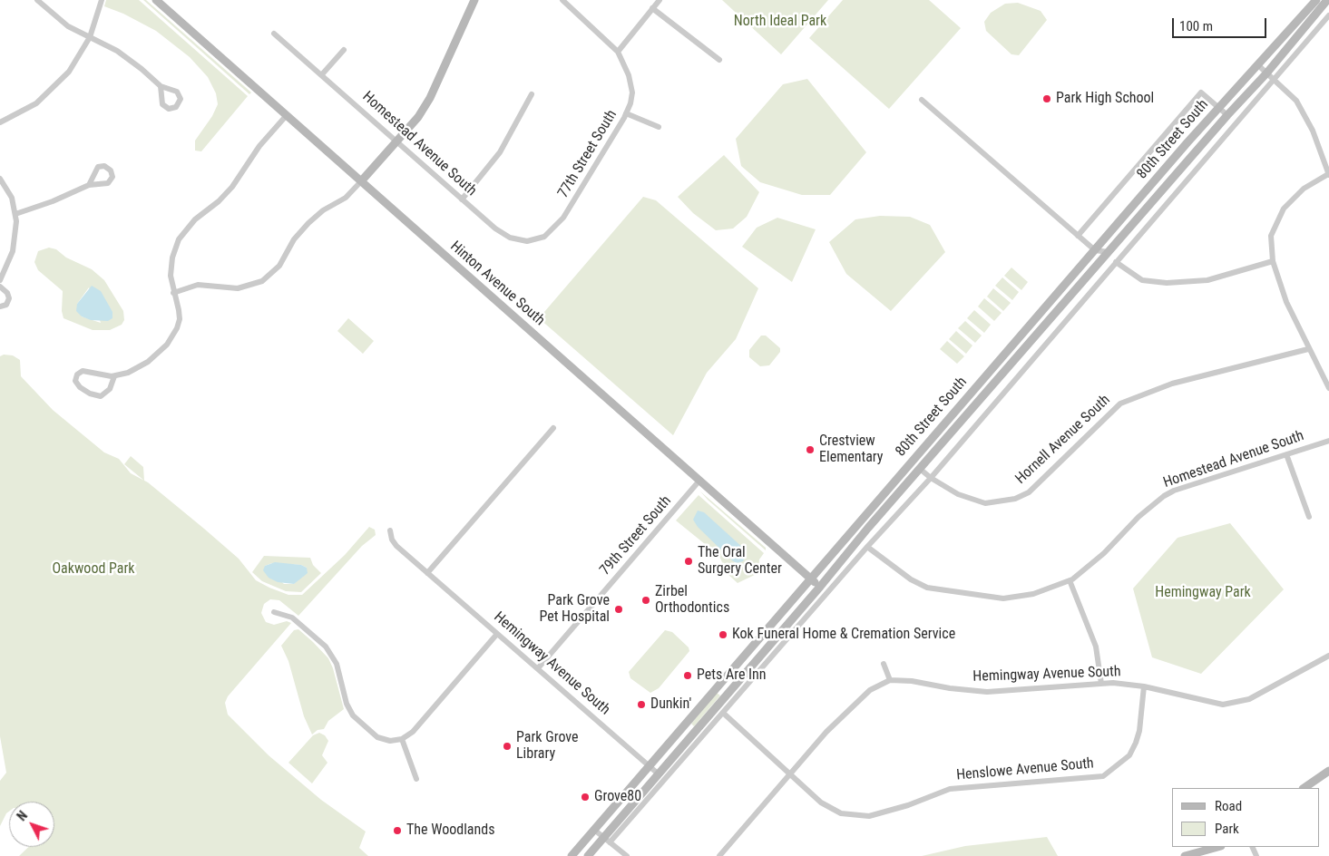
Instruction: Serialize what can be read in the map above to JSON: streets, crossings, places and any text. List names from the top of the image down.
{
  "streets": {
    "main road": ["80th Street South", "Hinton Avenue South"],
    "street": [
      "Homestead Avenue South",
      "77th Street South",
      "Hornell Avenue South",
      "79th Street South",
      "Hemingway Avenue South",
      "Henslowe Avenue South"
    ]
  },
  "crossings": [
    ["80th Street South", "Homestead Avenue South"],
    ["80th Street South", "Hinton Avenue South"],
    ["80th Street South", "Hornell Avenue South"],
    ["80th Street South", "Hemingway Avenue South"],
    ["80th Street South", "Henslowe Avenue South"],
    ["Homestead Avenue South", "77th Street South"],
    ["Hinton Avenue South", "79th Street South"],
    ["79th Street South", "Hemingway Avenue South"],
    ["Hemingway Avenue South", "Henslowe Avenue South"]
  ],
  "parks": ["North Ideal Park", "Oakwood Park", "Hemingway Park"],
  "places": [
    "Park High School",
    "Crestview Elementary",
    "The Oral Surgery Center",
    "Zirbel Orthodontics",
    "Park Grove Pet Hospital",
    "Kok Funeral Home & Cremation Service",
    "Pets Are Inn",
    "Dunkin'",
    "Park Grove Library",
    "Grove80",
    "The Woodlands"
  ],
  "legend": ["Road", "Park"],
  "scale_bar": "100 m",
  "north": "top left"
}
